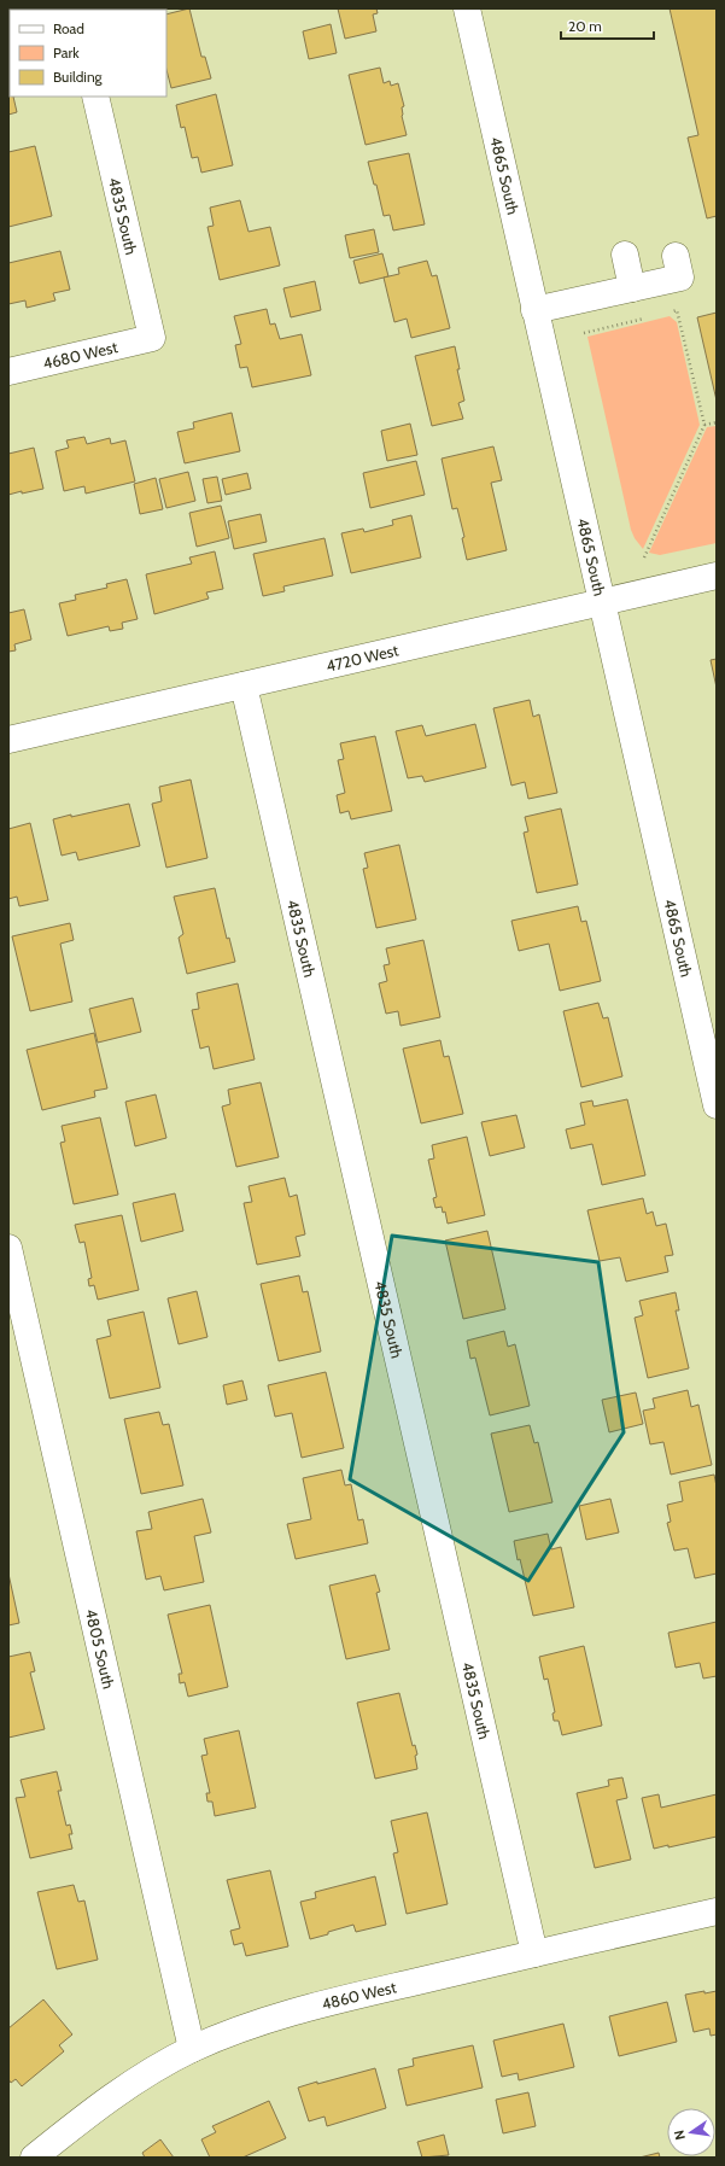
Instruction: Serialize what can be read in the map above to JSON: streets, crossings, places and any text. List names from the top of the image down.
{
  "streets": {
    "street": [
      "4865 South",
      "4835 South",
      "4680 West",
      "4720 West",
      "4805 South",
      "4860 West"
    ]
  },
  "crossings": [
    ["4865 South", "4720 West"],
    ["4835 South", "4680 West"],
    ["4835 South", "4720 West"],
    ["4835 South", "4860 West"],
    ["4805 South", "4860 West"]
  ],
  "legend": ["Road", "Park", "Building"],
  "scale_bar": "20 m",
  "north": "left"
}
